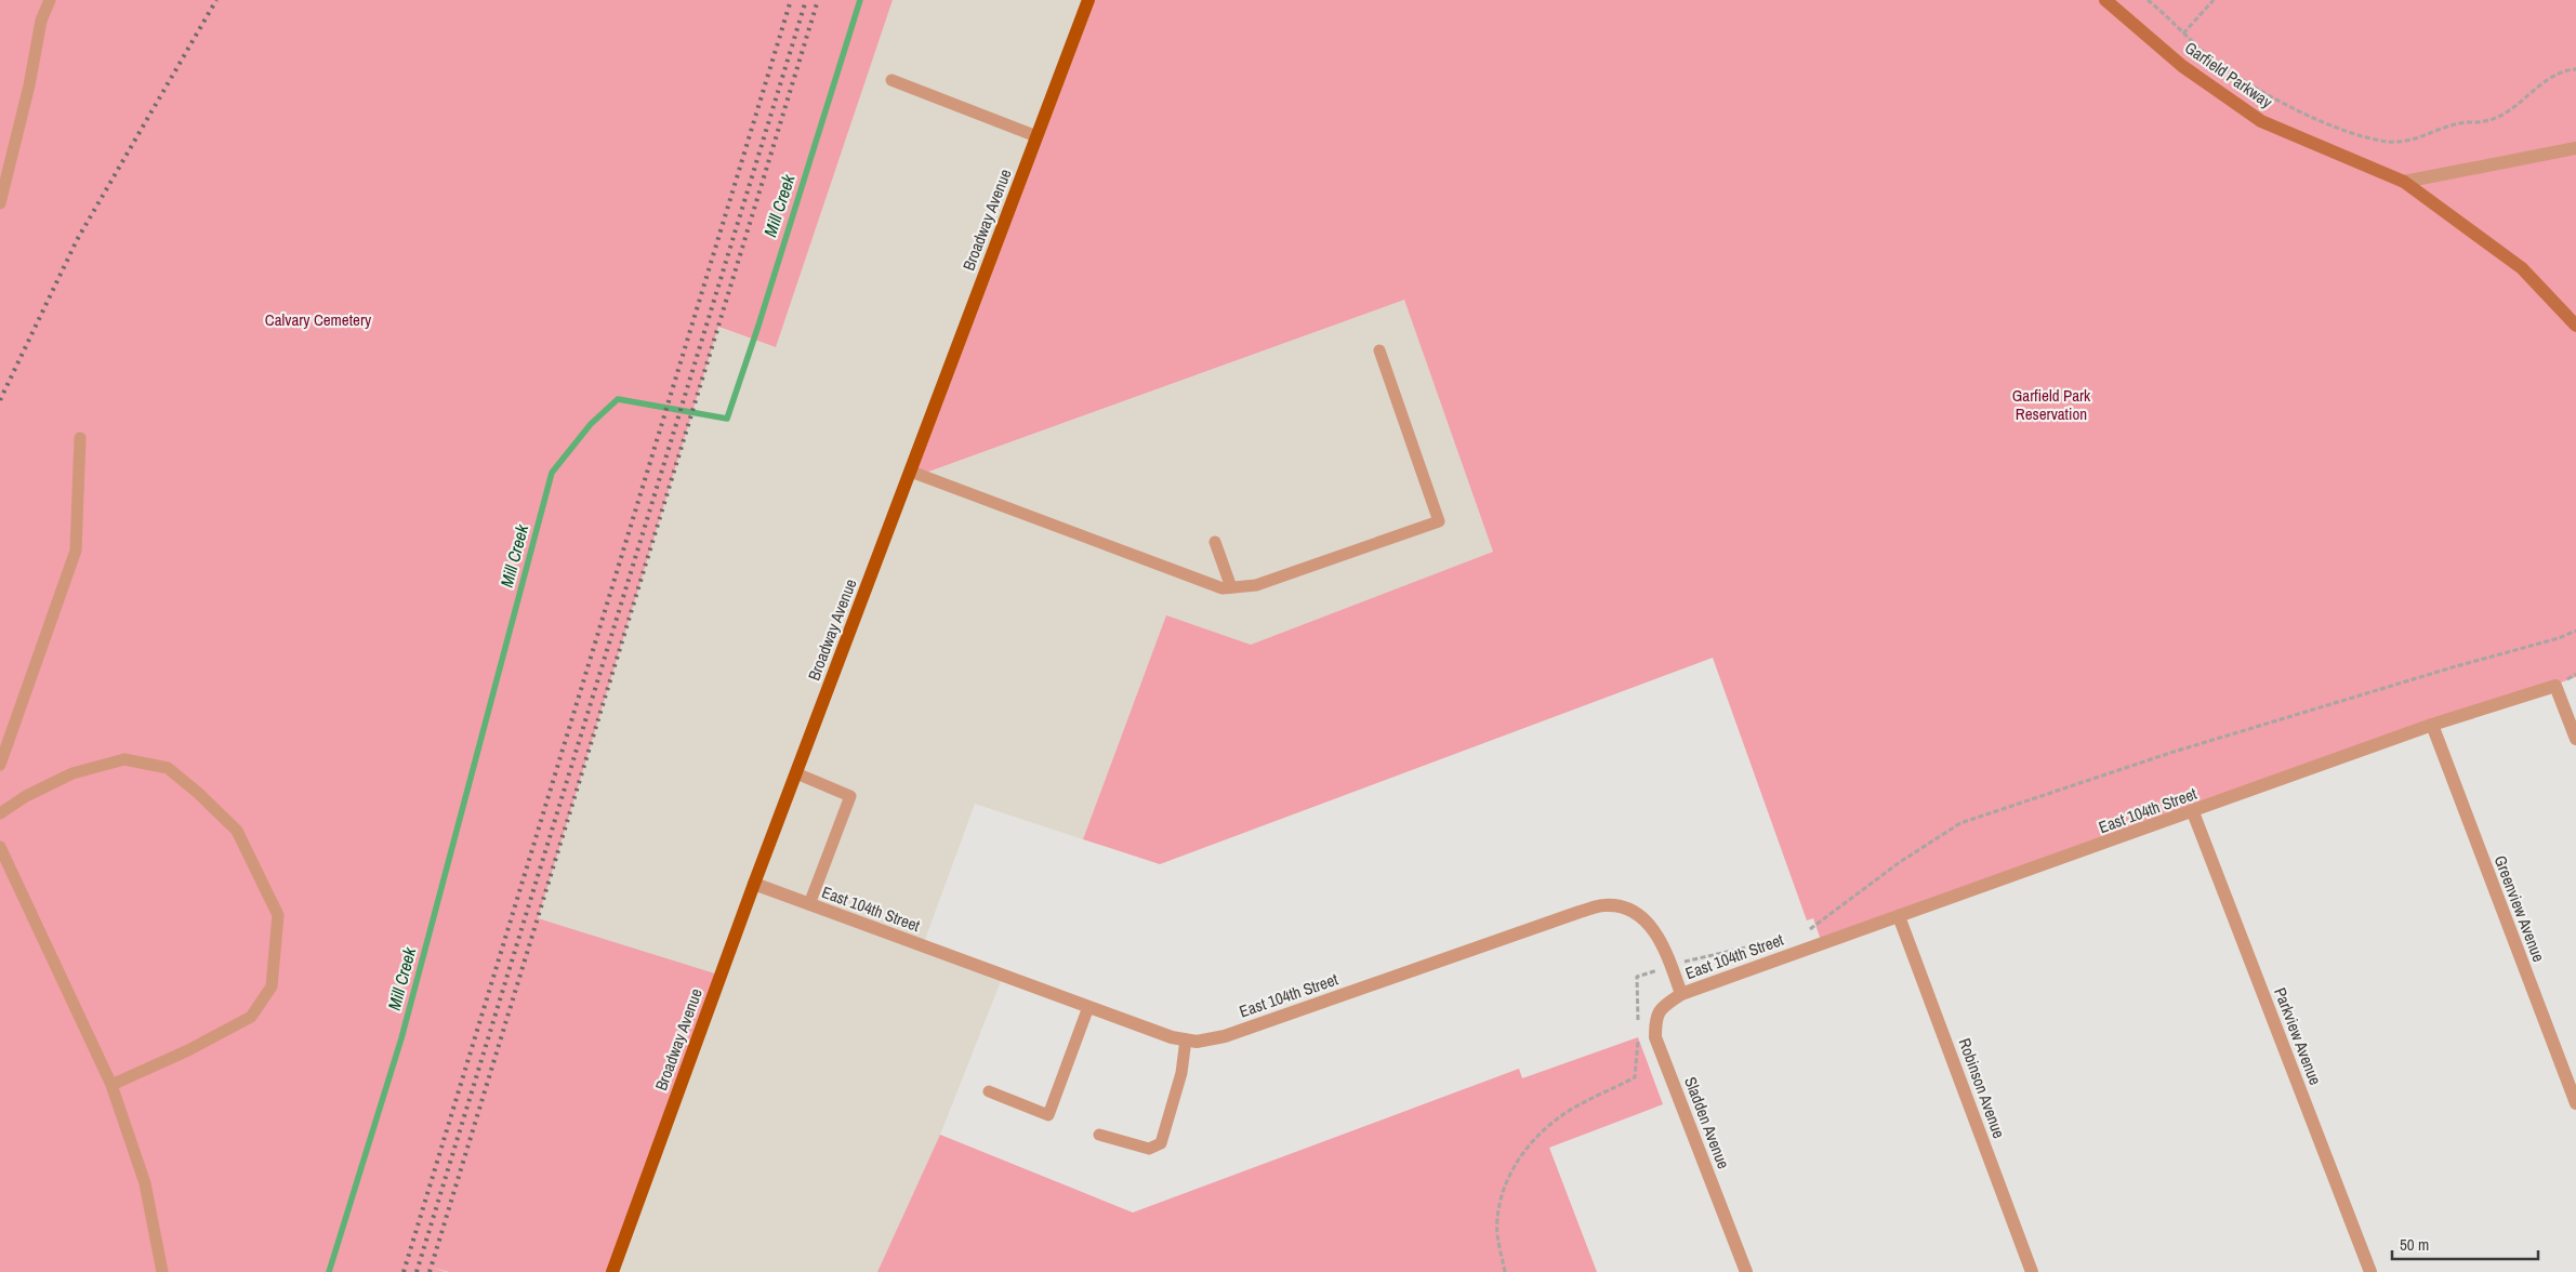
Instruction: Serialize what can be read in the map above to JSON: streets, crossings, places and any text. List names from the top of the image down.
{
  "streets": {
    "main road": ["Broadway Avenue"],
    "street": [
      "Garfield Parkway",
      "East 104th Street",
      "Greenview Avenue",
      "Parkview Avenue",
      "Robinson Avenue",
      "Sladden Avenue"
    ]
  },
  "crossings": [
    ["Broadway Avenue", "East 104th Street"],
    ["East 104th Street", "Greenview Avenue"],
    ["East 104th Street", "Parkview Avenue"],
    ["East 104th Street", "Robinson Avenue"],
    ["East 104th Street", "Sladden Avenue"]
  ],
  "water": ["Mill Creek"],
  "parks": ["Calvary Cemetery", "Garfield Park Reservation"],
  "scale_bar": "50 m"
}
